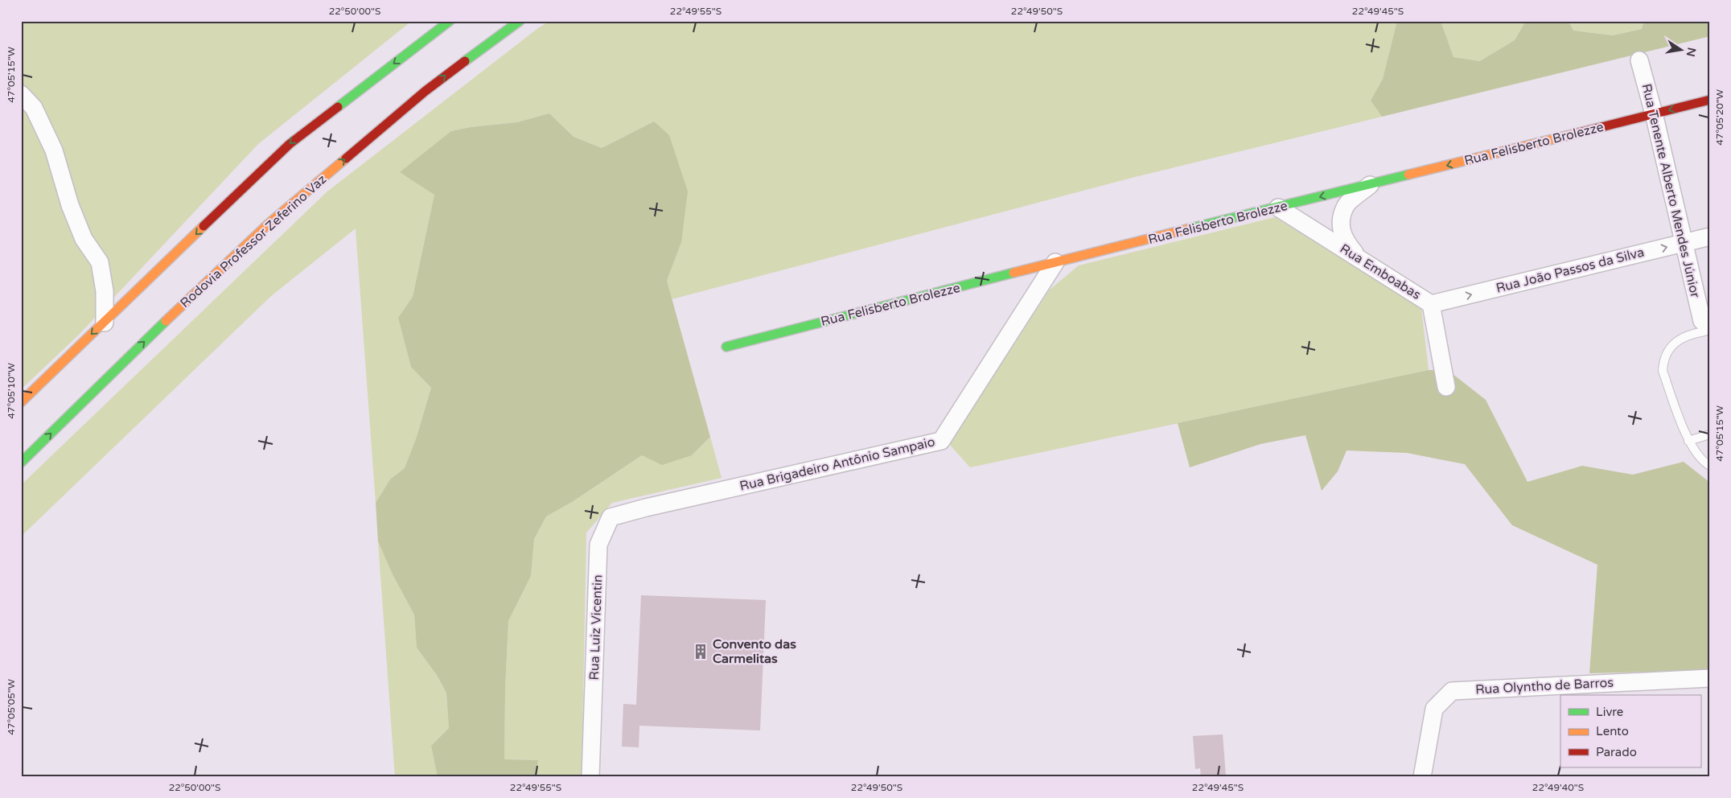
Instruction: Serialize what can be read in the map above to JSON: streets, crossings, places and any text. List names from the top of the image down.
{
  "streets": {
    "main road": ["Rua Felisberto Brolezze", "Rodovia Professor Zeferino Vaz"],
    "street": [
      "Rua Tenente Alberto Mendes Júnior",
      "Rua João Passos da Silva",
      "Rua Emboabas",
      "Rua Brigadeiro Antônio Sampaio",
      "Rua Luiz Vicentin",
      "Rua Olyntho de Barros"
    ]
  },
  "crossings": [
    ["Rua Felisberto Brolezze", "Rua Tenente Alberto Mendes Júnior"],
    ["Rua Felisberto Brolezze", "Rua Emboabas"],
    ["Rua Felisberto Brolezze", "Rua Brigadeiro Antônio Sampaio"],
    ["Rua Tenente Alberto Mendes Júnior", "Rua João Passos da Silva"],
    ["Rua João Passos da Silva", "Rua Emboabas"],
    ["Rua Brigadeiro Antônio Sampaio", "Rua Luiz Vicentin"]
  ],
  "one_way": ["Rua Felisberto Brolezze", "Rua João Passos da Silva"],
  "places": {
    "building": ["Convento das Carmelitas"]
  },
  "legend": ["Livre", "Lento", "Parado"],
  "north": "right",
  "coordinates": [
    "22°50'00\"S",
    "22°49'55\"S",
    "22°49'50\"S",
    "22°49'45\"S",
    "47°05'15\"W",
    "47°05'20\"W",
    "47°05'10\"W",
    "47°05'05\"W",
    "22°49'40\"S"
  ]
}
